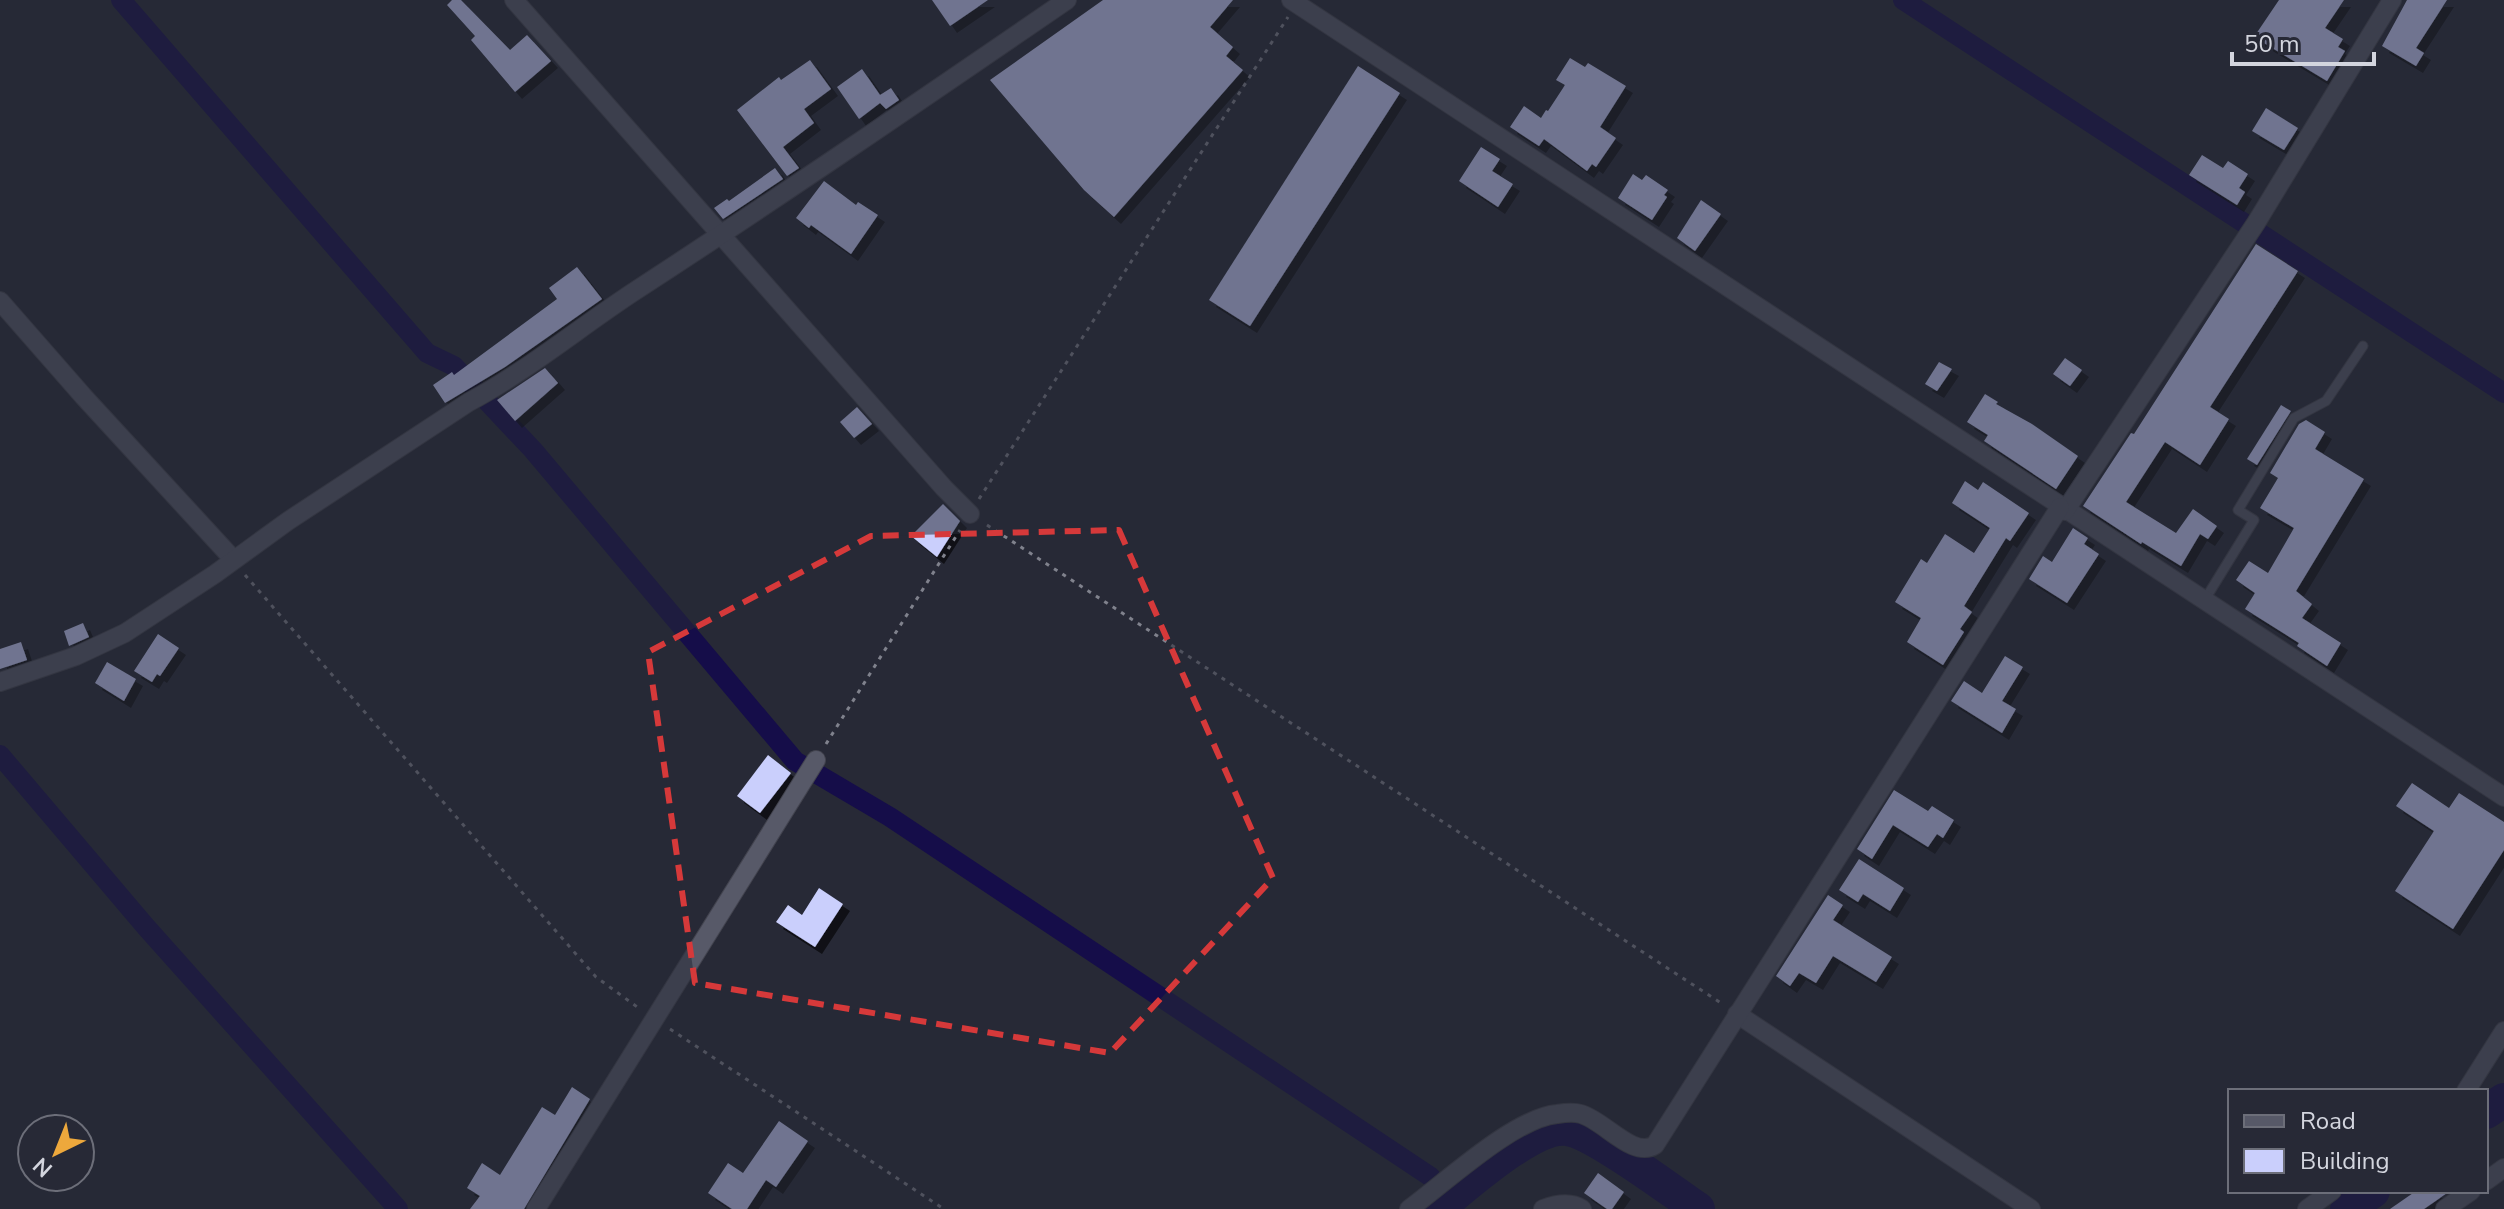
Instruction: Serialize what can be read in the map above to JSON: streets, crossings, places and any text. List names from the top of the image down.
{
  "legend": ["Road", "Building"],
  "scale_bar": "50 m",
  "north": "bottom left"
}
